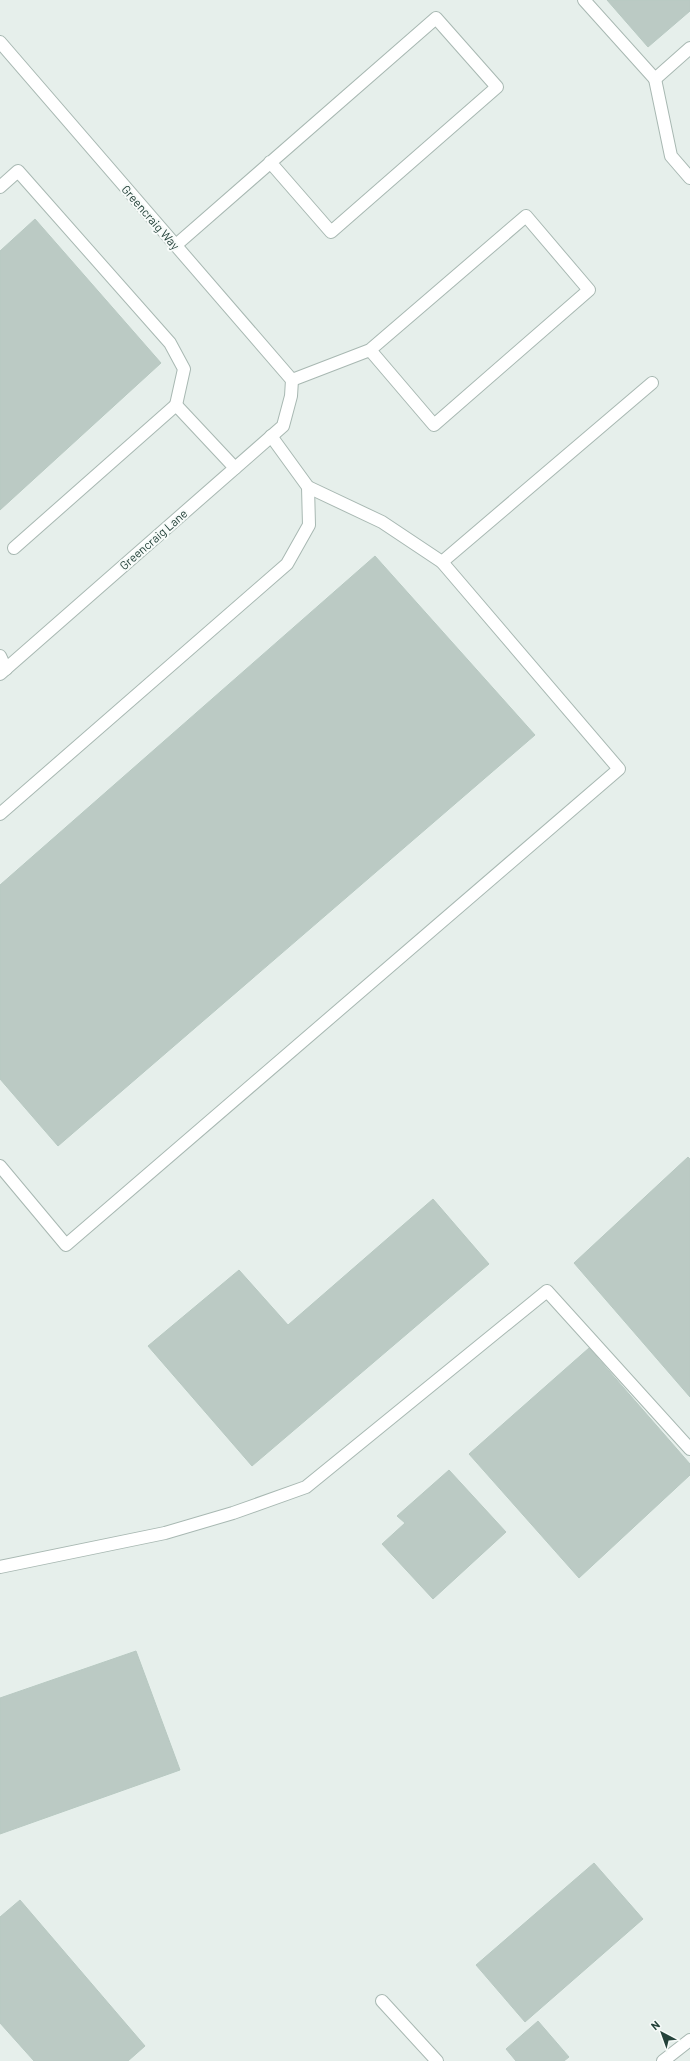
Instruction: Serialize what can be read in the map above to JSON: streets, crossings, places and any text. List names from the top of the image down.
{
  "streets": {
    "street": ["Greencraig Way", "Greencraig Lane"]
  },
  "crossings": [
    ["Greencraig Way", "Greencraig Lane"]
  ],
  "north": "top left"
}
